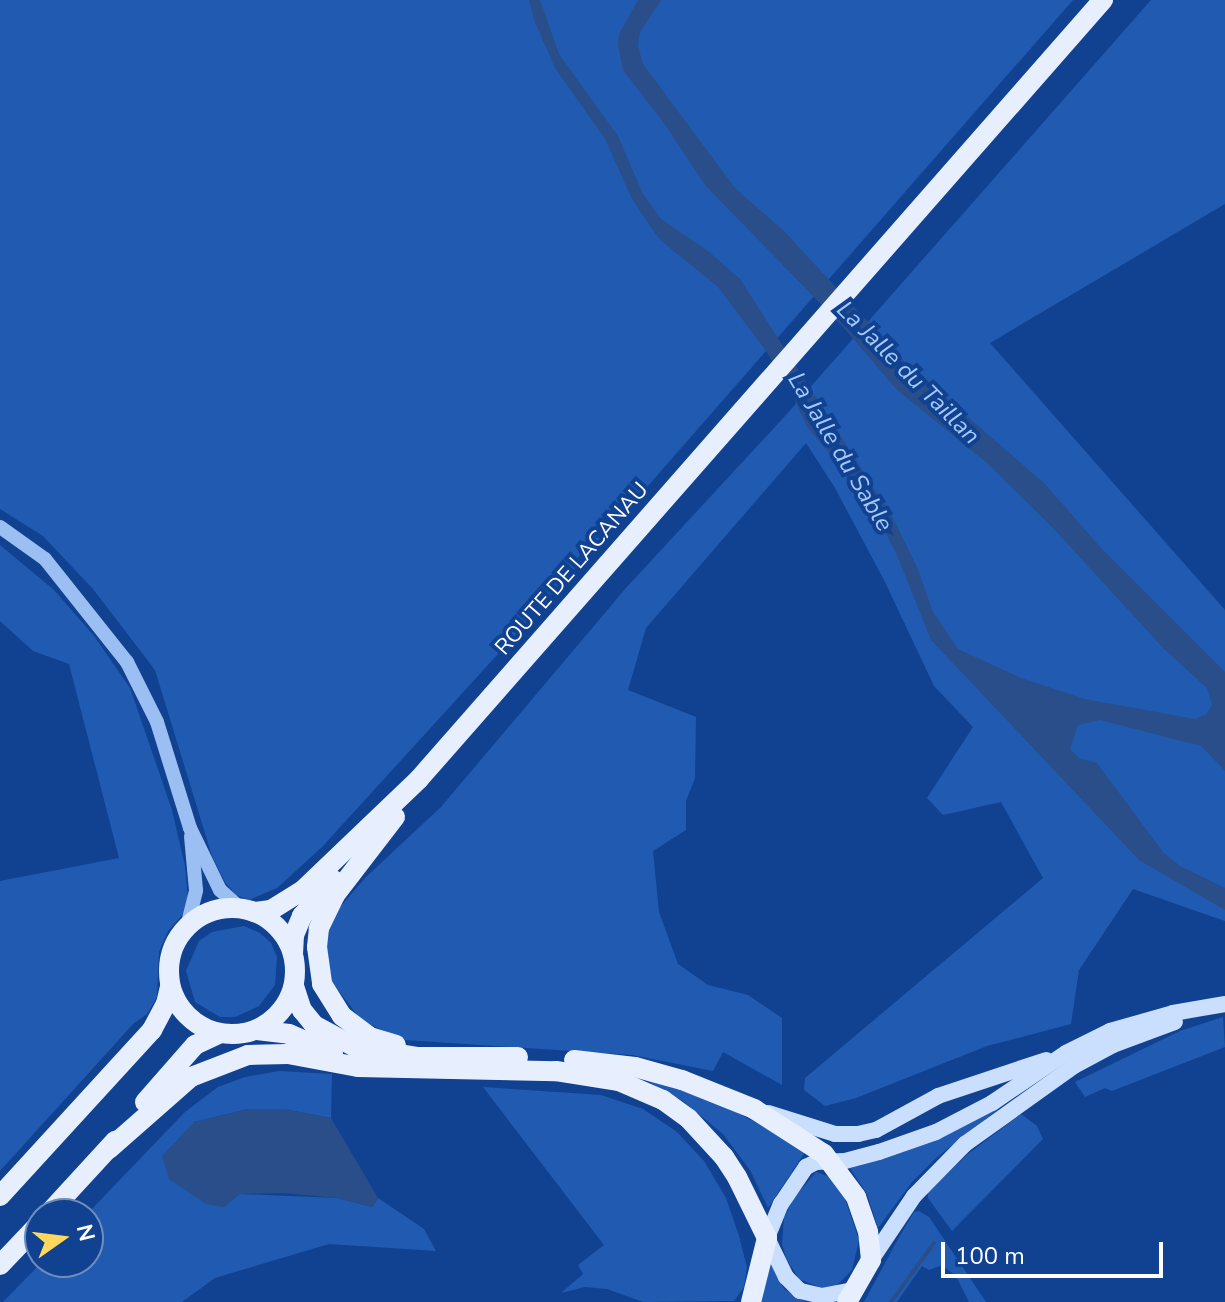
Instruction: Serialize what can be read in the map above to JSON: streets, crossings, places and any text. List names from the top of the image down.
{
  "streets": {
    "main road": ["ROUTE DE LACANAU"]
  },
  "water": ["La Jalle du Taillan", "La Jalle du Sable"],
  "scale_bar": "100 m",
  "north": "right"
}
